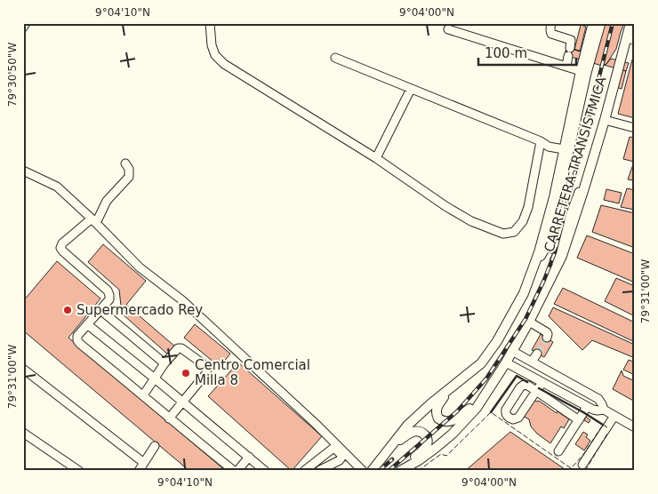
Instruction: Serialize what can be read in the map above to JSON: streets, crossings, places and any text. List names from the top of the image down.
{
  "streets": {
    "main road": ["CARRETERA TRANSÍSTMICA"]
  },
  "places": ["Supermercado Rey", "Centro Comercial Milla 8"],
  "scale_bar": "100 m",
  "coordinates": [
    "9°04'10\"N",
    "9°04'00\"N",
    "79°30'50\"W",
    "79°31'00\"W"
  ]
}
